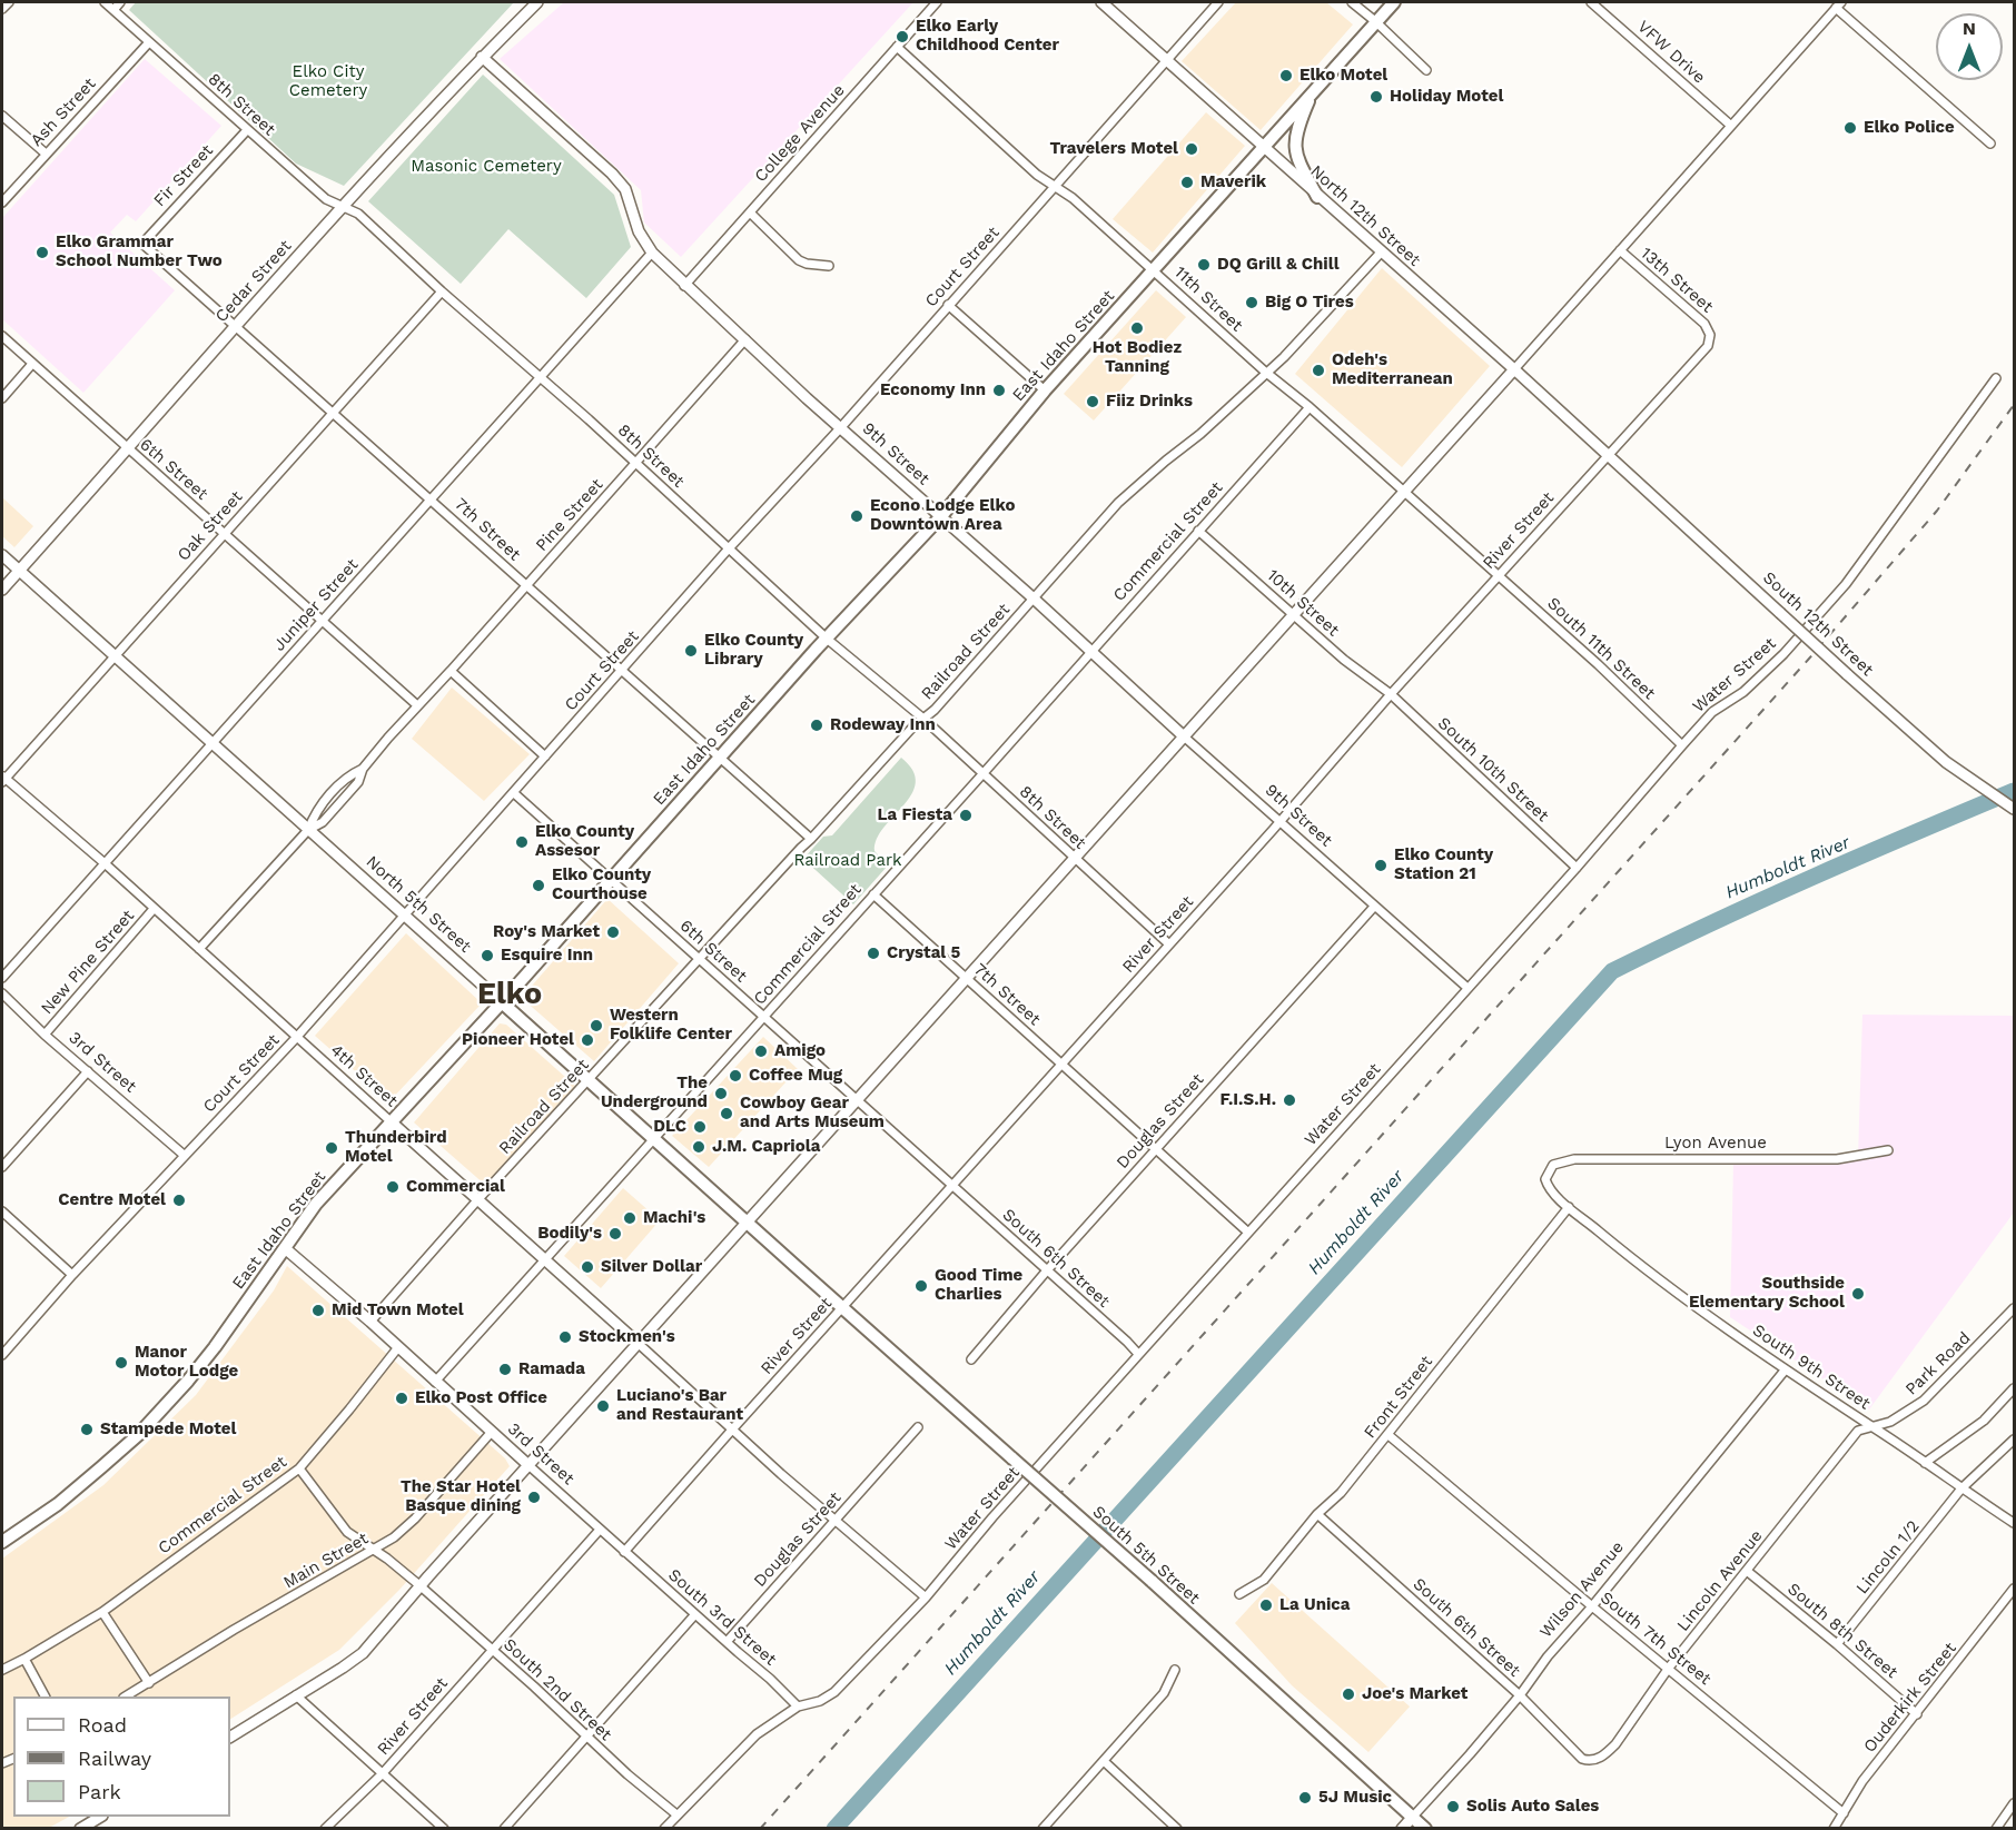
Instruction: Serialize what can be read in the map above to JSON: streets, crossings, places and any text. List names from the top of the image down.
{
  "streets": {
    "main road": ["East Idaho Street", "North 5th Street", "South 5th Street"],
    "street": [
      "VFW Drive",
      "8th Street",
      "Ash Street",
      "College Avenue",
      "Fir Street",
      "North 12th Street",
      "Court Street",
      "13th Street",
      "Cedar Street",
      "11th Street",
      "9th Street",
      "6th Street",
      "Pine Street",
      "Oak Street",
      "7th Street",
      "River Street",
      "Commercial Street",
      "10th Street",
      "Juniper Street",
      "South 12th Street",
      "South 11th Street",
      "Railroad Street",
      "Water Street",
      "South 10th Street",
      "New Pine Street",
      "3rd Street",
      "4th Street",
      "Douglas Street",
      "Lyon Avenue",
      "South 6th Street",
      "Park Road",
      "South 9th Street",
      "Front Street",
      "Lincoln 1/2",
      "Main Street",
      "Lincoln Avenue",
      "Wilson Avenue",
      "South 3rd Street",
      "South 8th Street",
      "South 7th Street",
      "South 2nd Street",
      "Ouderkirk Street"
    ]
  },
  "crossings": [
    ["8th Street", "Ash Street"],
    ["8th Street", "Fir Street"],
    ["8th Street", "Court Street"],
    ["8th Street", "Cedar Street"],
    ["8th Street", "East Idaho Street"],
    ["8th Street", "Pine Street"],
    ["8th Street", "Oak Street"],
    ["8th Street", "River Street"],
    ["8th Street", "Commercial Street"],
    ["8th Street", "Juniper Street"],
    ["8th Street", "Railroad Street"],
    ["College Avenue", "11th Street"],
    ["College Avenue", "9th Street"],
    ["Fir Street", "7th Street"],
    ["North 12th Street", "Court Street"],
    ["North 12th Street", "East Idaho Street"],
    ["North 12th Street", "River Street"],
    ["North 12th Street", "South 12th Street"],
    ["North 12th Street", "Railroad Street"],
    ["Court Street", "11th Street"],
    ["Court Street", "9th Street"],
    ["Court Street", "6th Street"],
    ["Court Street", "7th Street"],
    ["Court Street", "North 5th Street"],
    ["Court Street", "3rd Street"],
    ["Court Street", "4th Street"],
    ["13th Street", "River Street"],
    ["Cedar Street", "9th Street"],
    ["Cedar Street", "6th Street"],
    ["Cedar Street", "7th Street"],
    ["Cedar Street", "North 5th Street"],
    ["11th Street", "East Idaho Street"],
    ["11th Street", "River Street"],
    ["11th Street", "Commercial Street"],
    ["11th Street", "South 11th Street"],
    ["11th Street", "Railroad Street"],
    ["East Idaho Street", "9th Street"],
    ["East Idaho Street", "6th Street"],
    ["East Idaho Street", "7th Street"],
    ["East Idaho Street", "North 5th Street"],
    ["East Idaho Street", "3rd Street"],
    ["East Idaho Street", "4th Street"],
    ["9th Street", "Pine Street"],
    ["9th Street", "River Street"],
    ["9th Street", "Commercial Street"],
    ["9th Street", "Juniper Street"],
    ["9th Street", "Railroad Street"],
    ["9th Street", "Water Street"],
    ["9th Street", "Douglas Street"],
    ["6th Street", "Pine Street"],
    ["6th Street", "Oak Street"],
    ["6th Street", "River Street"],
    ["6th Street", "Commercial Street"],
    ["6th Street", "Juniper Street"],
    ["6th Street", "Railroad Street"],
    ["6th Street", "South 6th Street"],
    ["Pine Street", "7th Street"],
    ["Pine Street", "North 5th Street"],
    ["Pine Street", "4th Street"],
    ["Oak Street", "7th Street"],
    ["Oak Street", "North 5th Street"],
    ["Oak Street", "4th Street"],
    ["7th Street", "River Street"],
    ["7th Street", "Commercial Street"],
    ["7th Street", "Juniper Street"],
    ["7th Street", "Railroad Street"],
    ["River Street", "10th Street"],
    ["River Street", "South 12th Street"],
    ["River Street", "South 11th Street"],
    ["River Street", "South 10th Street"],
    ["River Street", "North 5th Street"],
    ["River Street", "3rd Street"],
    ["River Street", "4th Street"],
    ["River Street", "South 6th Street"],
    ["River Street", "South 5th Street"],
    ["River Street", "South 3rd Street"],
    ["River Street", "South 2nd Street"],
    ["Commercial Street", "10th Street"],
    ["Commercial Street", "North 5th Street"],
    ["Commercial Street", "3rd Street"],
    ["Commercial Street", "4th Street"],
    ["Commercial Street", "South 2nd Street"],
    ["10th Street", "South 10th Street"],
    ["Juniper Street", "North 5th Street"],
    ["Juniper Street", "4th Street"],
    ["South 11th Street", "Water Street"],
    ["Railroad Street", "North 5th Street"],
    ["Railroad Street", "3rd Street"],
    ["Railroad Street", "4th Street"],
    ["Water Street", "South 10th Street"],
    ["Water Street", "4th Street"],
    ["Water Street", "South 6th Street"],
    ["Water Street", "South 3rd Street"],
    ["Water Street", "South 2nd Street"],
    ["North 5th Street", "South 5th Street"],
    ["New Pine Street", "3rd Street"],
    ["New Pine Street", "4th Street"],
    ["3rd Street", "Main Street"],
    ["3rd Street", "South 3rd Street"],
    ["4th Street", "Douglas Street"],
    ["Douglas Street", "South 6th Street"],
    ["Douglas Street", "South 3rd Street"],
    ["Lyon Avenue", "South 9th Street"],
    ["South 6th Street", "Front Street"],
    ["South 6th Street", "Lincoln Avenue"],
    ["South 6th Street", "Wilson Avenue"],
    ["Park Road", "South 9th Street"],
    ["Park Road", "Lincoln Avenue"],
    ["South 9th Street", "Front Street"],
    ["South 9th Street", "Lincoln 1/2"],
    ["South 9th Street", "Lincoln Avenue"],
    ["South 9th Street", "Wilson Avenue"],
    ["Front Street", "South 7th Street"],
    ["South 5th Street", "Wilson Avenue"],
    ["Lincoln 1/2", "South 8th Street"],
    ["Main Street", "South 2nd Street"],
    ["Lincoln Avenue", "South 8th Street"],
    ["Lincoln Avenue", "South 7th Street"],
    ["Wilson Avenue", "South 7th Street"],
    ["South 8th Street", "Ouderkirk Street"],
    ["South 7th Street", "Ouderkirk Street"]
  ],
  "districts": ["Elko"],
  "water": ["Humboldt River"],
  "parks": ["Elko City Cemetery", "Masonic Cemetery", "Railroad Park"],
  "places": [
    "Elko Early Childhood Center",
    "Elko Motel",
    "Holiday Motel",
    "Elko Police",
    "Travelers Motel",
    "Maverik",
    "Elko Grammar School Number Two",
    "DQ Grill & Chill",
    "Big O Tires",
    "Hot Bodiez Tanning",
    "Odeh's Mediterranean",
    "Economy Inn",
    "Fiiz Drinks",
    "Econo Lodge Elko Downtown Area",
    "Elko County Library",
    "Rodeway Inn",
    "La Fiesta",
    "Elko County Assesor",
    "Elko County Station 21",
    "Elko County Courthouse",
    "Roy's Market",
    "Crystal 5",
    "Esquire Inn",
    "Western Folklife Center",
    "Pioneer Hotel",
    "Amigo",
    "Coffee Mug",
    "The Underground",
    "F.I.S.H.",
    "Cowboy Gear and Arts Museum",
    "DLC",
    "J.M. Capriola",
    "Thunderbird Motel",
    "Commercial",
    "Centre Motel",
    "Machi's",
    "Bodily's",
    "Silver Dollar",
    "Good Time Charlies",
    "Southside Elementary School",
    "Mid Town Motel",
    "Stockmen's",
    "Manor Motor Lodge",
    "Ramada",
    "Elko Post Office",
    "Luciano's Bar and Restaurant",
    "Stampede Motel",
    "The Star Hotel Basque dining",
    "La Unica",
    "Joe's Market",
    "5J Music",
    "Solis Auto Sales"
  ],
  "legend": ["Road", "Railway", "Park"],
  "north": "top"
}
